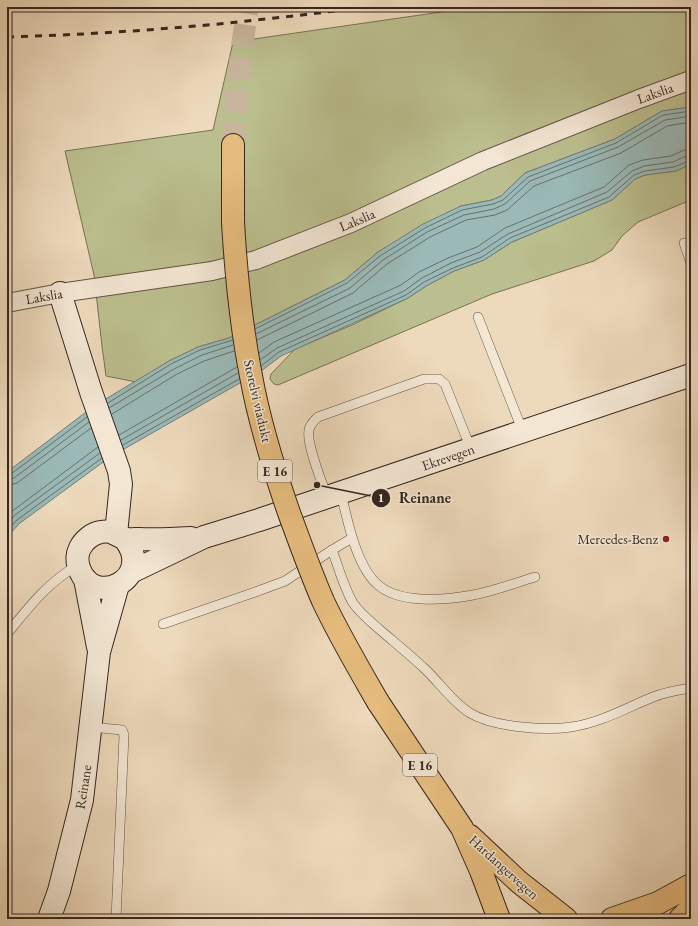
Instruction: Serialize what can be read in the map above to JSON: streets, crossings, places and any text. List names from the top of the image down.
{
  "streets": {
    "main road": [
      "Storelvi viadukt",
      "Ekrevegen",
      "E 16",
      "Reinane",
      "Hardangervegen"
    ],
    "street": ["Lakslia"]
  },
  "crossings": [
    ["Storelvi viadukt", "Hardangervegen"],
    ["Ekrevegen", "Reinane"]
  ],
  "places": ["Reinane", "Mercedes-Benz"]
}
